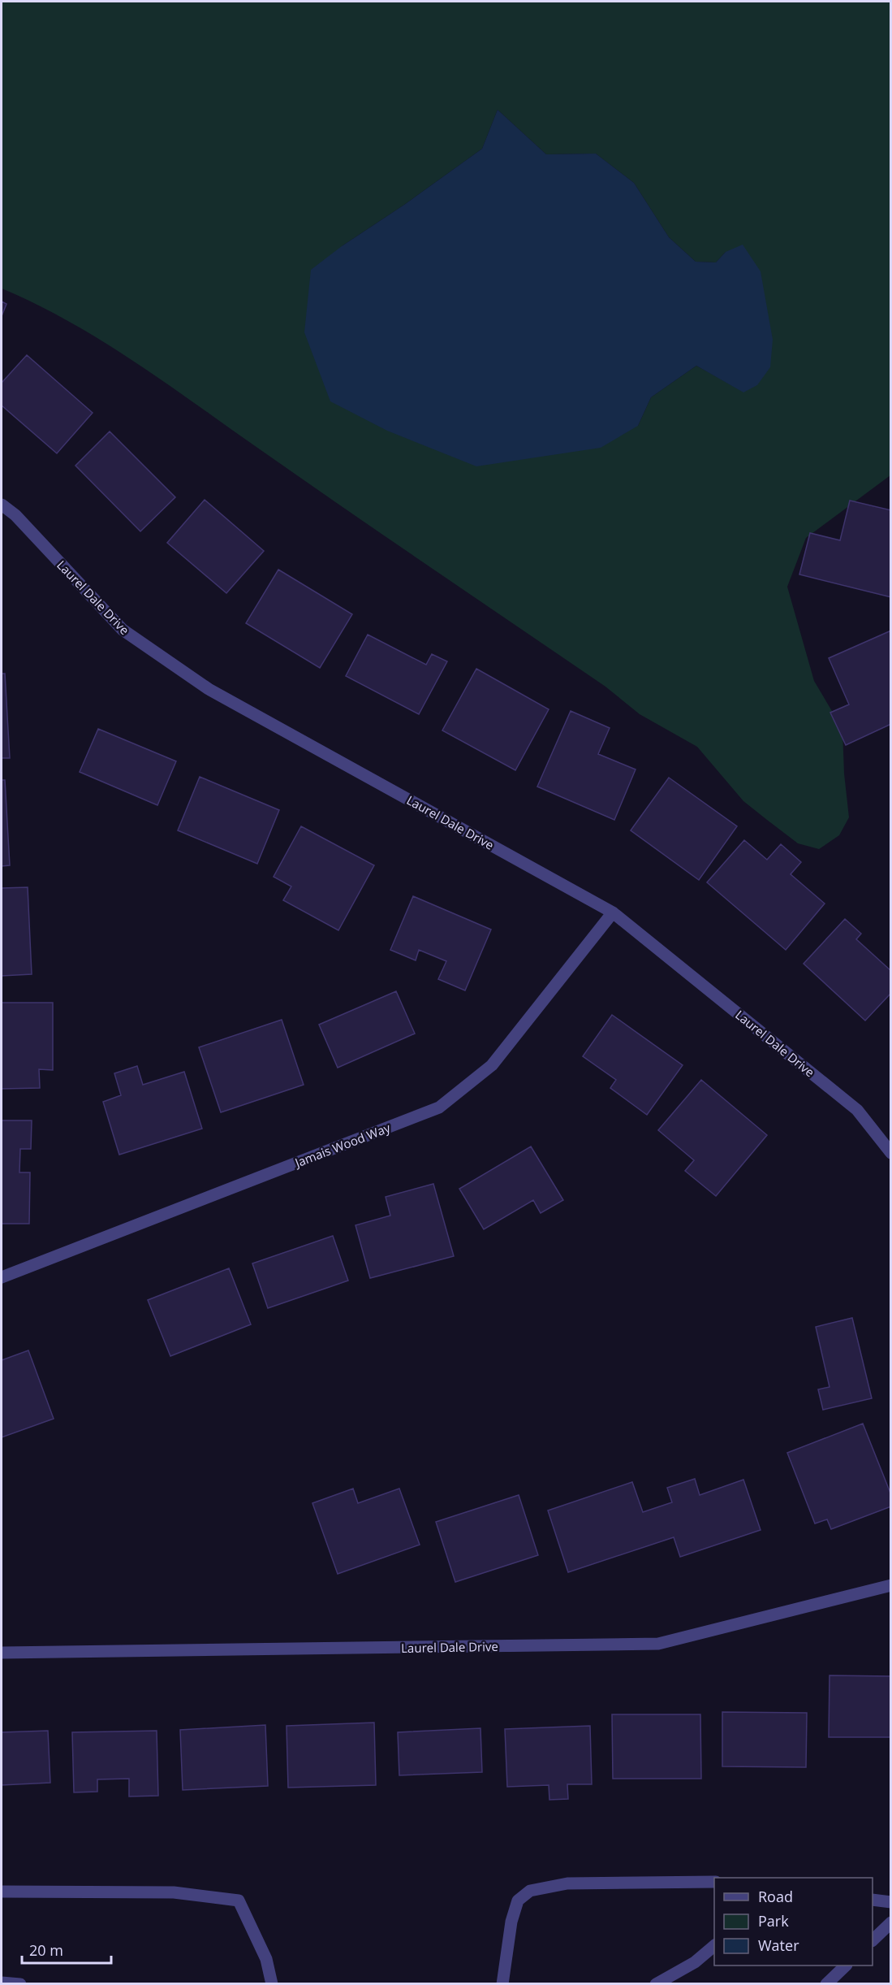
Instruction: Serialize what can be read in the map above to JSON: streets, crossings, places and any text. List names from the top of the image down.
{
  "streets": {
    "street": ["Laurel Dale Drive", "Jamais Wood Way"]
  },
  "crossings": [
    ["Laurel Dale Drive", "Jamais Wood Way"]
  ],
  "legend": ["Road", "Park", "Water"],
  "scale_bar": "20 m"
}
